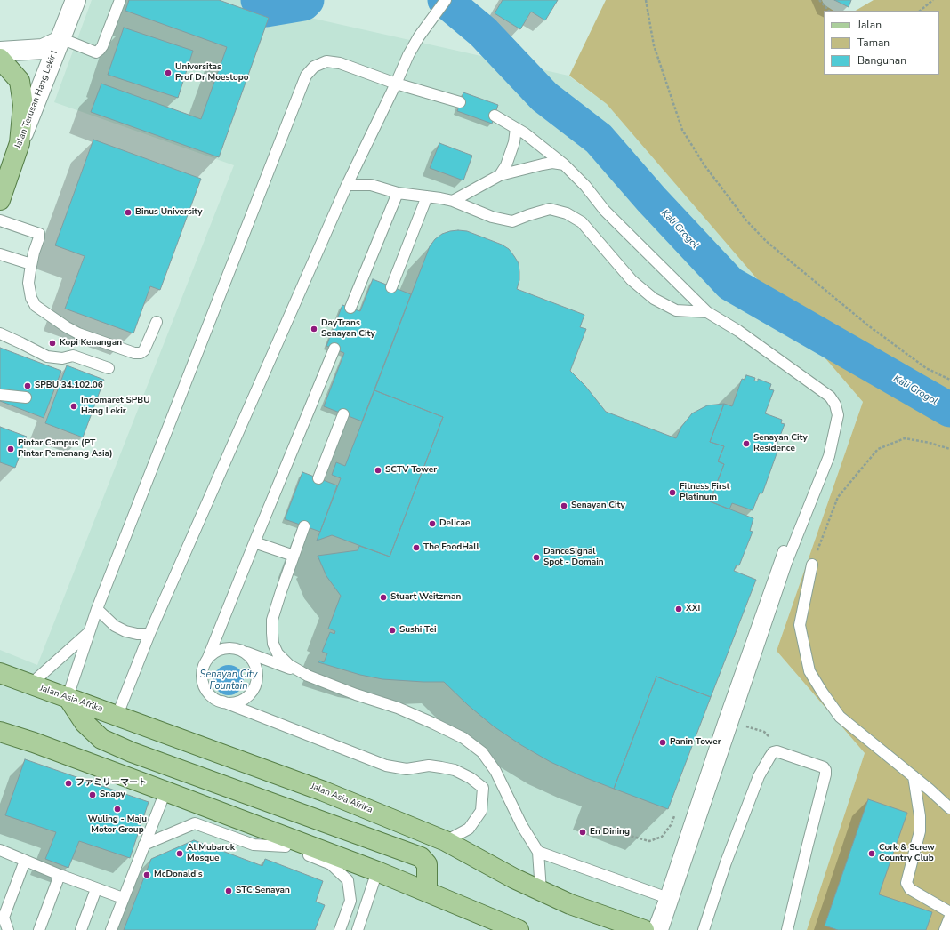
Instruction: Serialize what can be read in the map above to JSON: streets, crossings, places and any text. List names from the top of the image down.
{
  "streets": {
    "main road": ["Jalan Terusan Hang Lekir I", "Jalan Asia Afrika"]
  },
  "water": ["Kali Grogol", "Senayan City Fountain"],
  "places": [
    "Universitas Prof Dr Moestopo",
    "Binus University",
    "DayTrans Senayan City",
    "Kopi Kenangan",
    "SPBU 34.102.06",
    "Indomaret SPBU Hang Lekir",
    "Senayan City Residence",
    "Pintar Campus (PT Pintar Pemenang Asia)",
    "SCTV Tower",
    "Fitness First Platinum",
    "Senayan City",
    "Delicae",
    "The FoodHall",
    "DanceSignal Spot - Domain",
    "Stuart Weitzman",
    "XXI",
    "Sushi Tei",
    "Panin Tower",
    "ファミリーマート",
    "Snapy",
    "Wuling - Maju Motor Group",
    "En Dining",
    "Al Mubarok Mosque",
    "Cork & Screw Country Club",
    "McDonald's",
    "STC Senayan"
  ],
  "legend": ["Jalan", "Taman", "Bangunan"]
}
